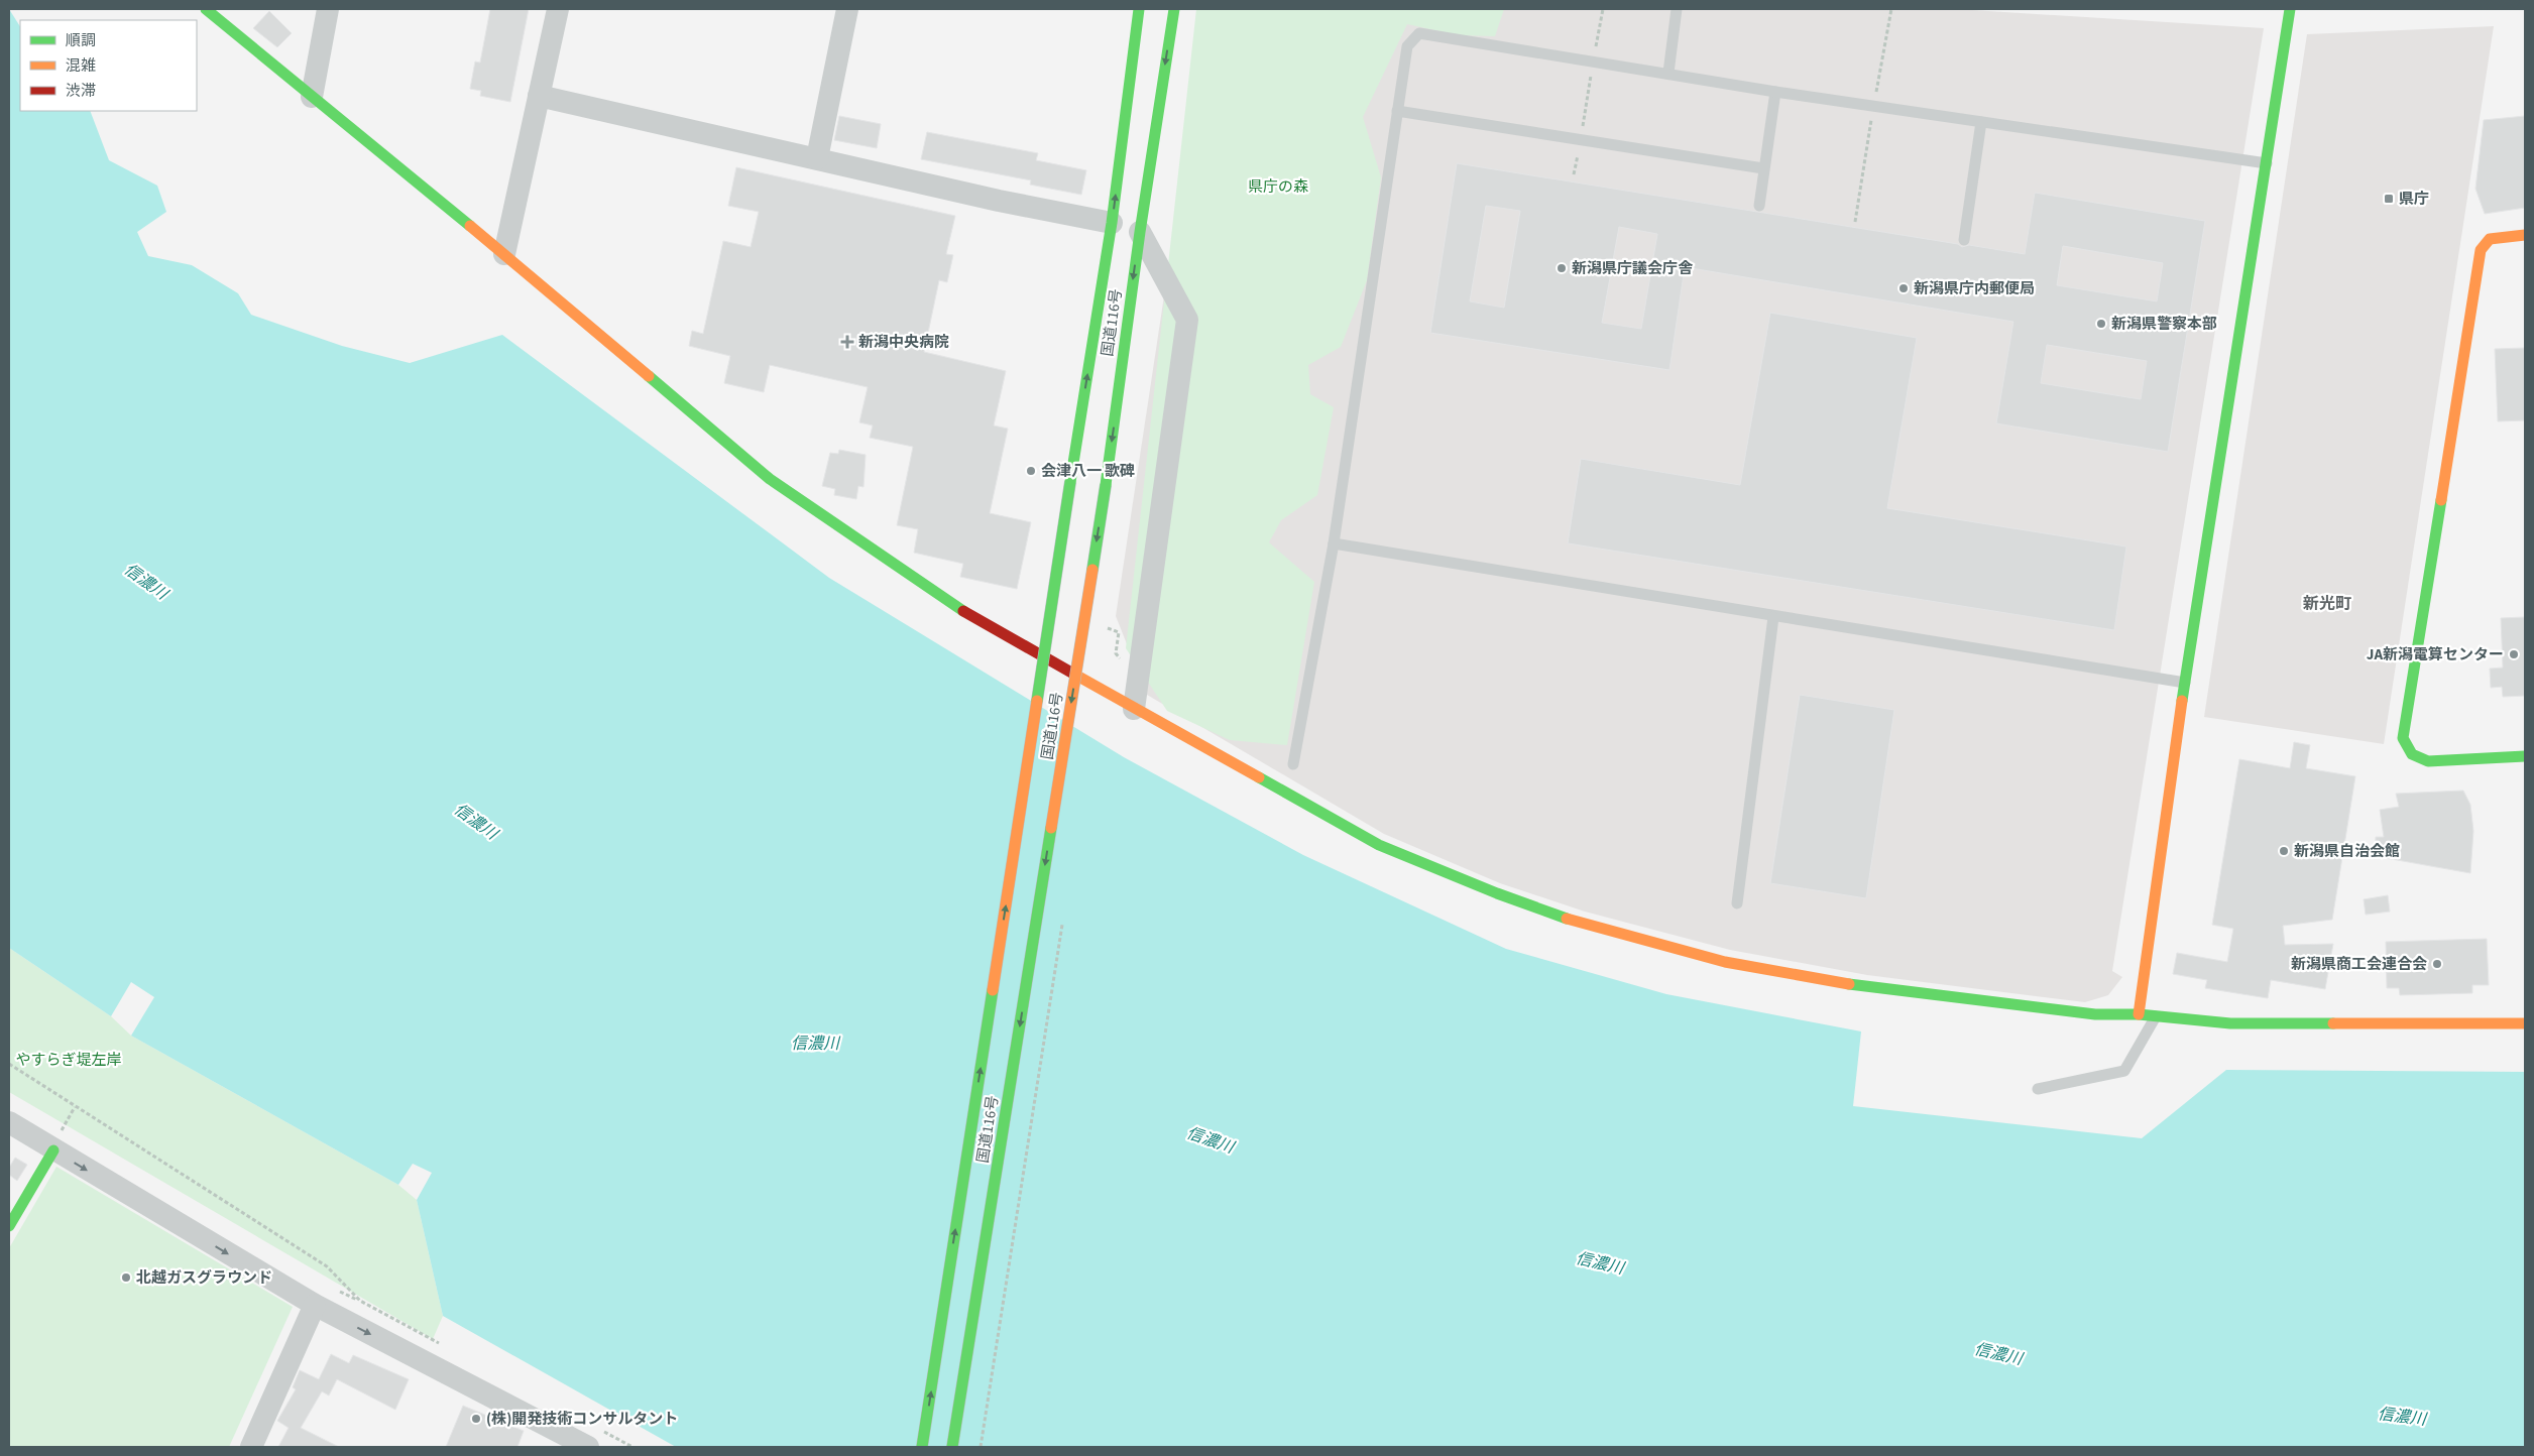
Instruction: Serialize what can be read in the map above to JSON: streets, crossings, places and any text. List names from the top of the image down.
{
  "streets": {
    "main road": ["国道116号"]
  },
  "districts": ["新光町"],
  "water": ["信濃川"],
  "parks": ["県庁の森", "やすらぎ堤左岸"],
  "places": {
    "transit": ["県庁"],
    "other": [
      "新潟県庁議会庁舎",
      "新潟県庁内郵便局",
      "新潟県警察本部",
      "会津八一 歌碑",
      "JA新潟電算センター",
      "新潟県自治会館",
      "新潟県商工会連合会",
      "北越ガスグラウンド",
      "(株)開発技術コンサルタント"
    ],
    "health": ["新潟中央病院"]
  },
  "legend": ["順調", "混雑", "渋滞"]
}
